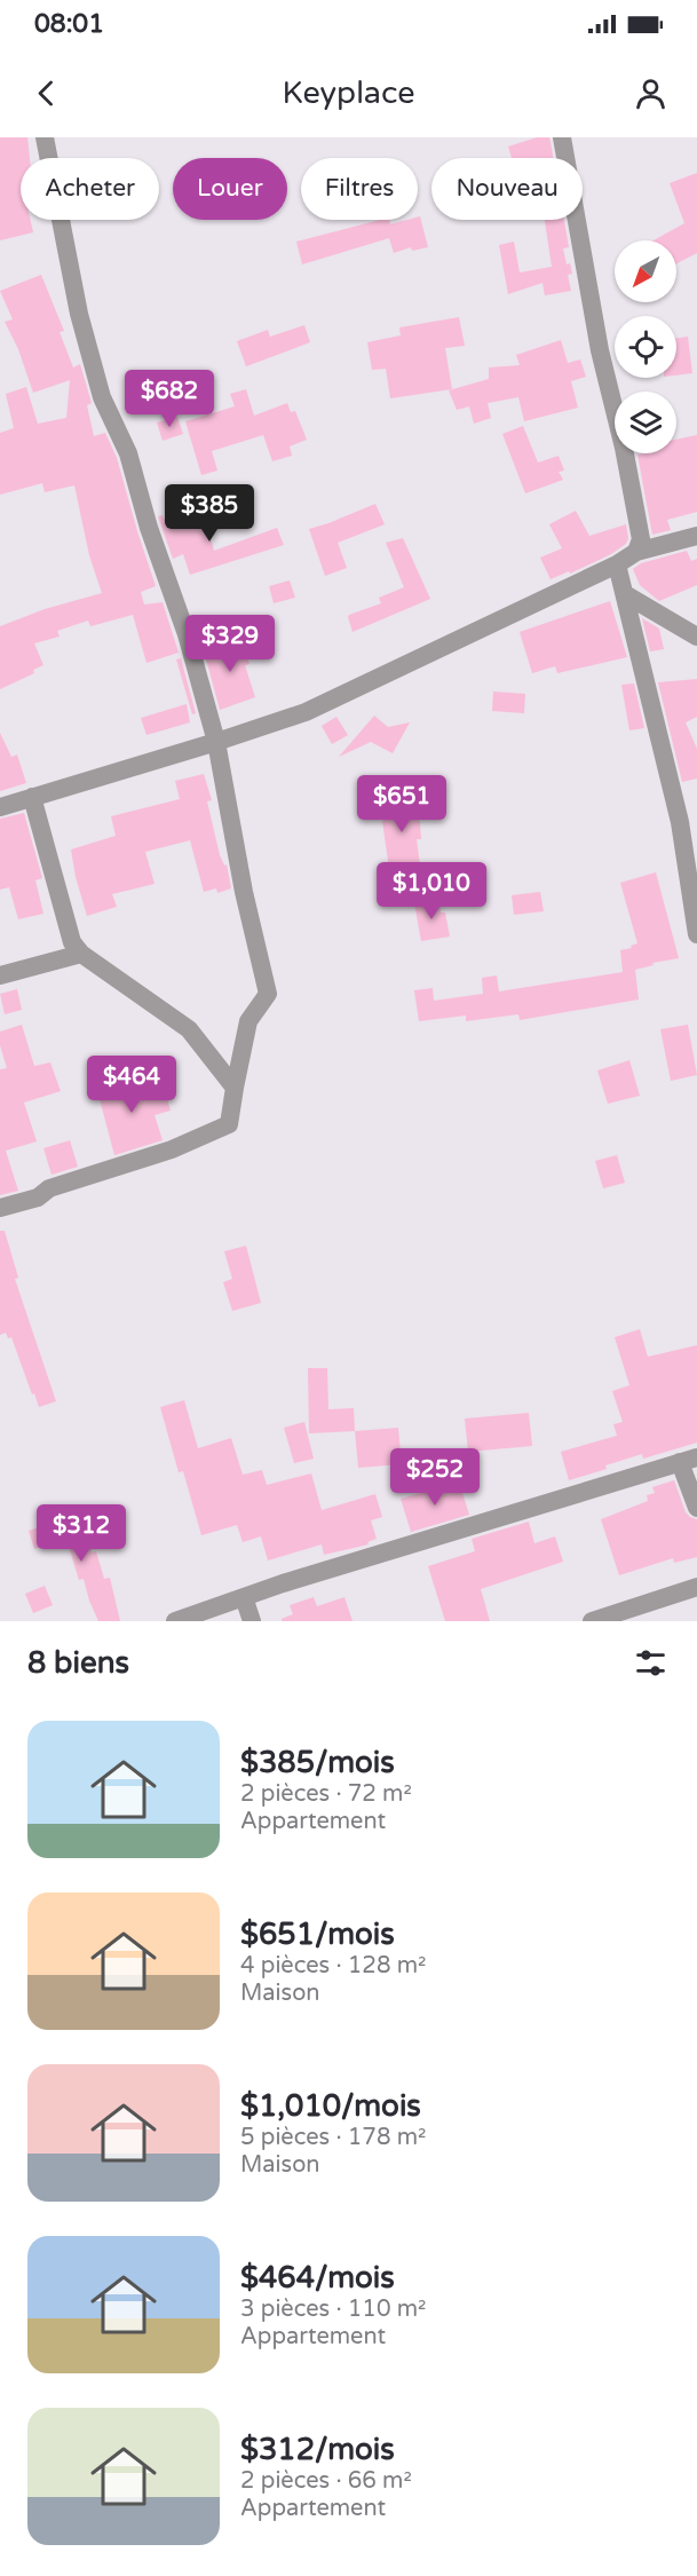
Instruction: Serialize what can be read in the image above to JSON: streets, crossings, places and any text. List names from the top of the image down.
{
  "north": "bottom left",
  "page": {
    "status": "08:01",
    "header": "Keyplace",
    "chip": [
      "Acheter",
      "Louer",
      "Filtres",
      "Nouveau"
    ],
    "price": [
      "$682",
      "$385",
      "$329",
      "$651",
      "$1,010",
      "$464",
      "$252",
      "$312"
    ],
    "heading": "8 biens",
    "list": [
      {
        "name": "$385/mois",
        "note": "2 pièces · 72 m² · Appartement"
      },
      {
        "name": "$651/mois",
        "note": "4 pièces · 128 m² · Maison"
      },
      {
        "name": "$1,010/mois",
        "note": "5 pièces · 178 m² · Maison"
      },
      {
        "name": "$464/mois",
        "note": "3 pièces · 110 m² · Appartement"
      },
      {
        "name": "$312/mois",
        "note": "2 pièces · 66 m² · Appartement"
      }
    ]
  }
}
